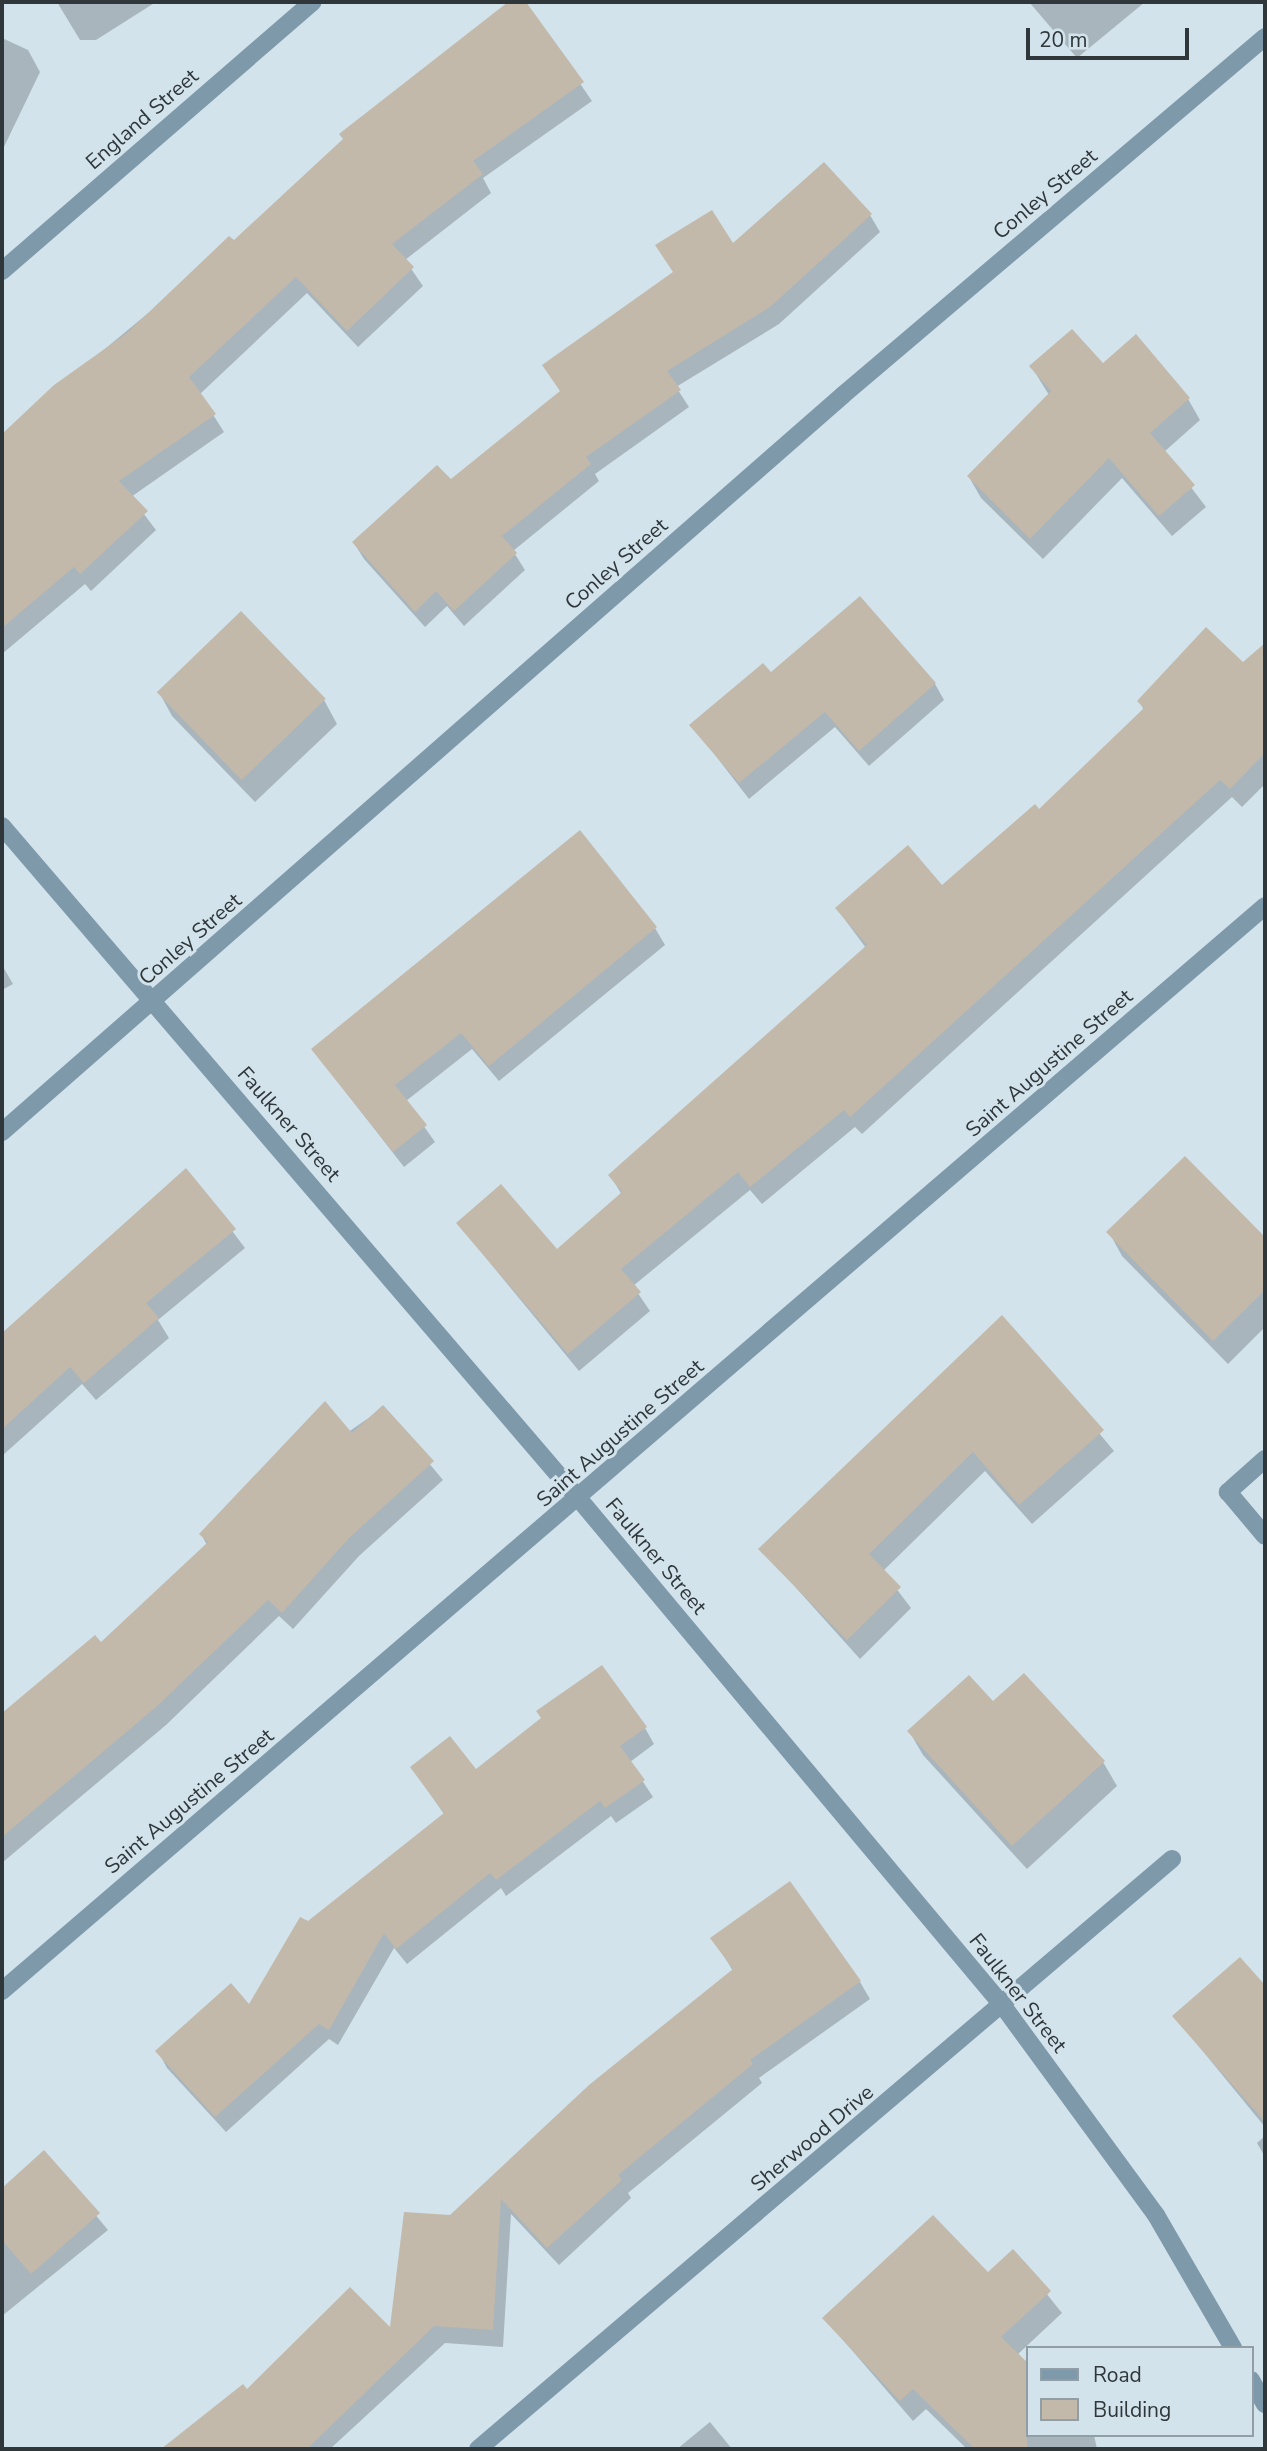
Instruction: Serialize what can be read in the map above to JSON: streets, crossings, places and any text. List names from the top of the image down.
{
  "streets": {
    "street": [
      "England Street",
      "Conley Street",
      "Saint Augustine Street",
      "Faulkner Street",
      "Sherwood Drive"
    ]
  },
  "crossings": [
    ["Conley Street", "Faulkner Street"],
    ["Saint Augustine Street", "Faulkner Street"],
    ["Faulkner Street", "Sherwood Drive"]
  ],
  "legend": ["Road", "Building"],
  "scale_bar": "20 m"
}
